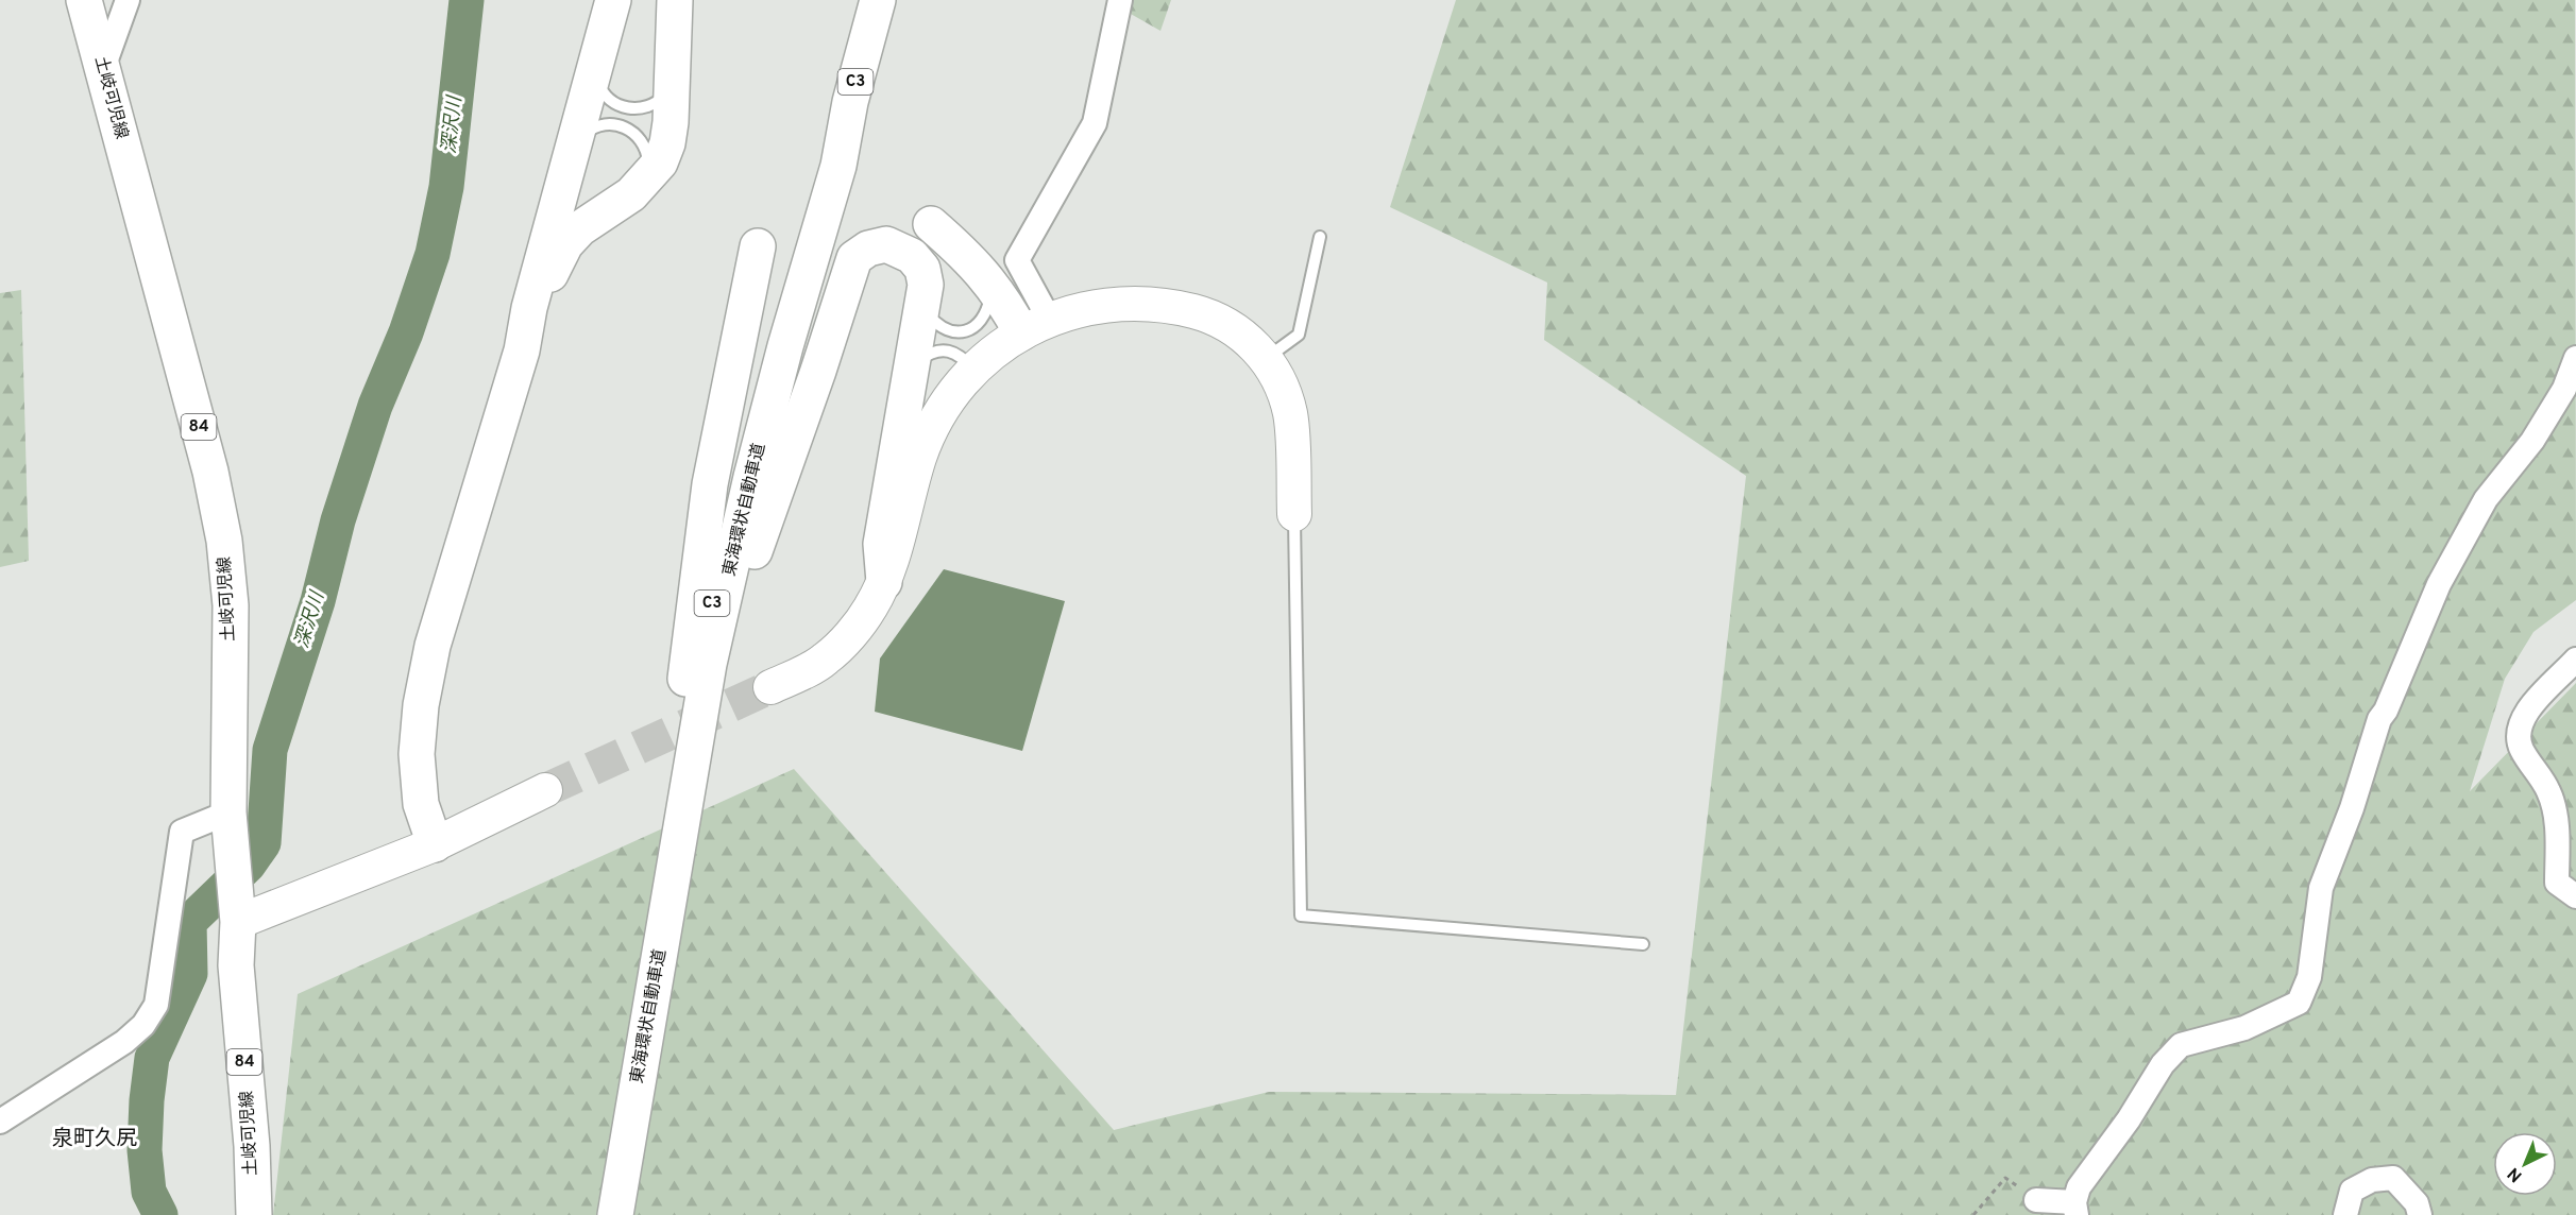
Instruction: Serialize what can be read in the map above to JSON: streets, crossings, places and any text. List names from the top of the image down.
{
  "streets": {
    "main road": [
      "C3",
      "土岐可児線",
      "84",
      "東海環状自動車道"
    ]
  },
  "districts": ["泉町久尻"],
  "water": ["深沢川"],
  "north": "bottom left"
}
